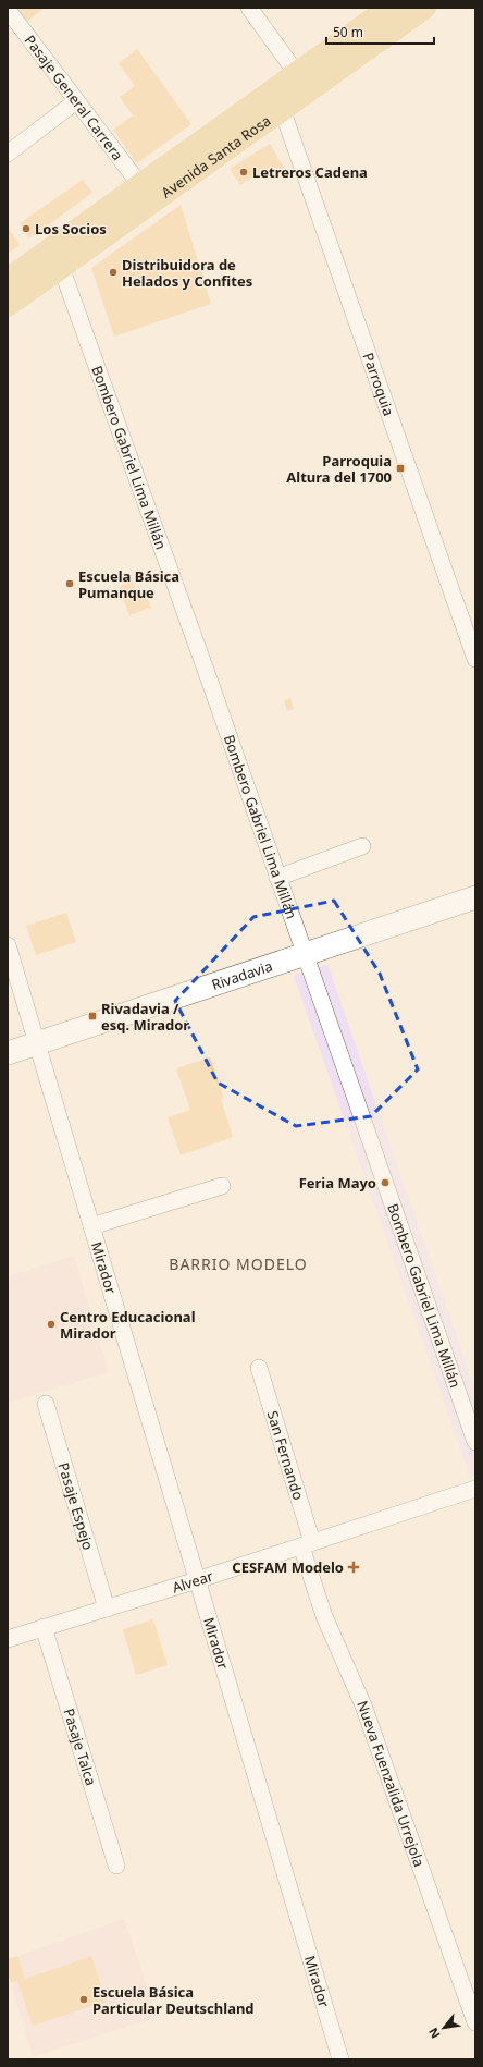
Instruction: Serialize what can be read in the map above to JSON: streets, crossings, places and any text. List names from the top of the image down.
{
  "streets": {
    "main road": ["Avenida Santa Rosa"],
    "street": [
      "Pasaje General Carrera",
      "Parroquia",
      "Bombero Gabriel Lima Millán",
      "Rivadavia",
      "Mirador",
      "San Fernando",
      "Pasaje Espejo",
      "Alvear",
      "Pasaje Talca",
      "Nueva Fuenzalida Urrejola"
    ]
  },
  "crossings": [
    ["Pasaje General Carrera", "Avenida Santa Rosa"],
    ["Avenida Santa Rosa", "Parroquia"],
    ["Avenida Santa Rosa", "Bombero Gabriel Lima Millán"],
    ["Bombero Gabriel Lima Millán", "Rivadavia"],
    ["Rivadavia", "Mirador"],
    ["Mirador", "Alvear"],
    ["San Fernando", "Alvear"],
    ["San Fernando", "Nueva Fuenzalida Urrejola"],
    ["Pasaje Espejo", "Alvear"],
    ["Alvear", "Pasaje Talca"],
    ["Alvear", "Nueva Fuenzalida Urrejola"]
  ],
  "districts": ["BARRIO MODELO"],
  "places": {
    "other": [
      "Letreros Cadena",
      "Los Socios",
      "Distribuidora de Helados y Confites",
      "Escuela Básica Pumanque",
      "Feria Mayo",
      "Centro Educacional Mirador",
      "Escuela Básica Particular Deutschland"
    ],
    "transit": ["Parroquia Altura del 1700", "Rivadavia / esq. Mirador"],
    "health": ["CESFAM Modelo"]
  },
  "scale_bar": "50 m",
  "north": "bottom left"
}
